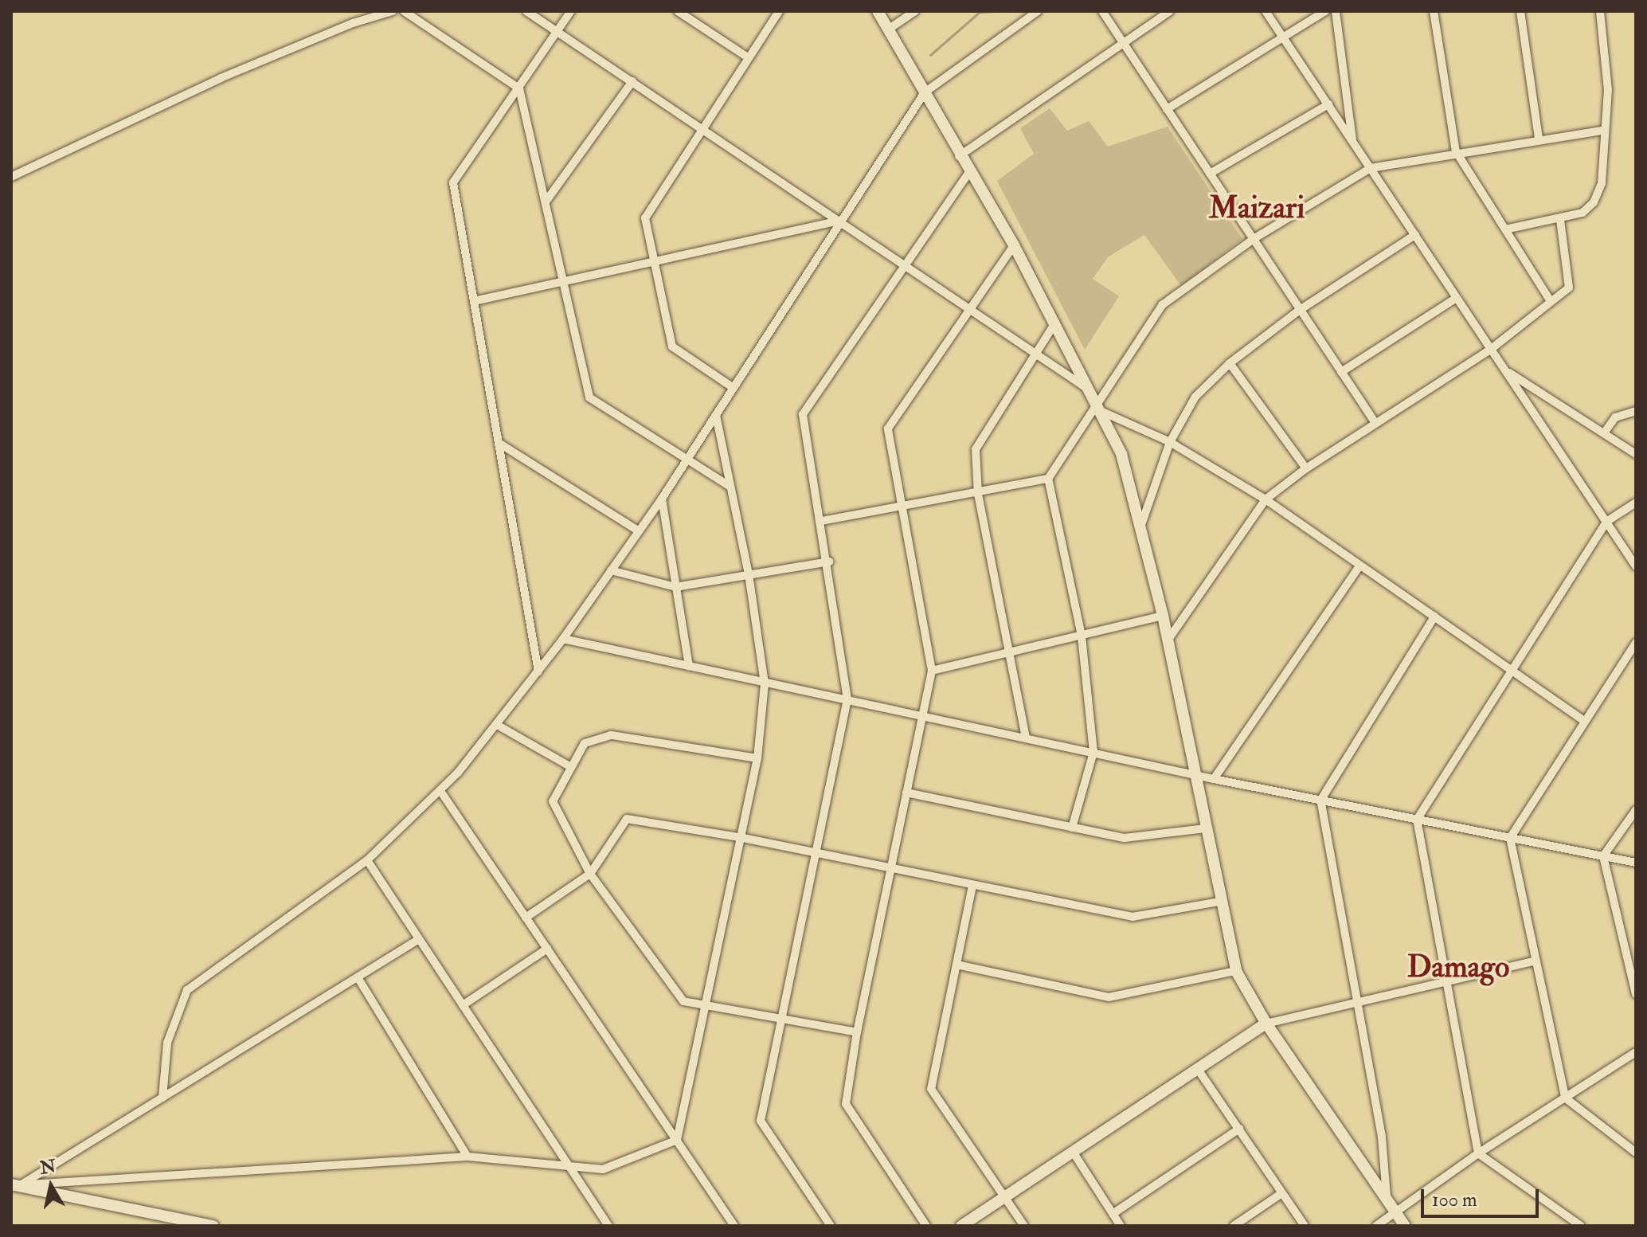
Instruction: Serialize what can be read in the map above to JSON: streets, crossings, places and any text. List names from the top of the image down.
{
  "districts": ["Maizari", "Damago"],
  "scale_bar": "100 m",
  "north": "top"
}
